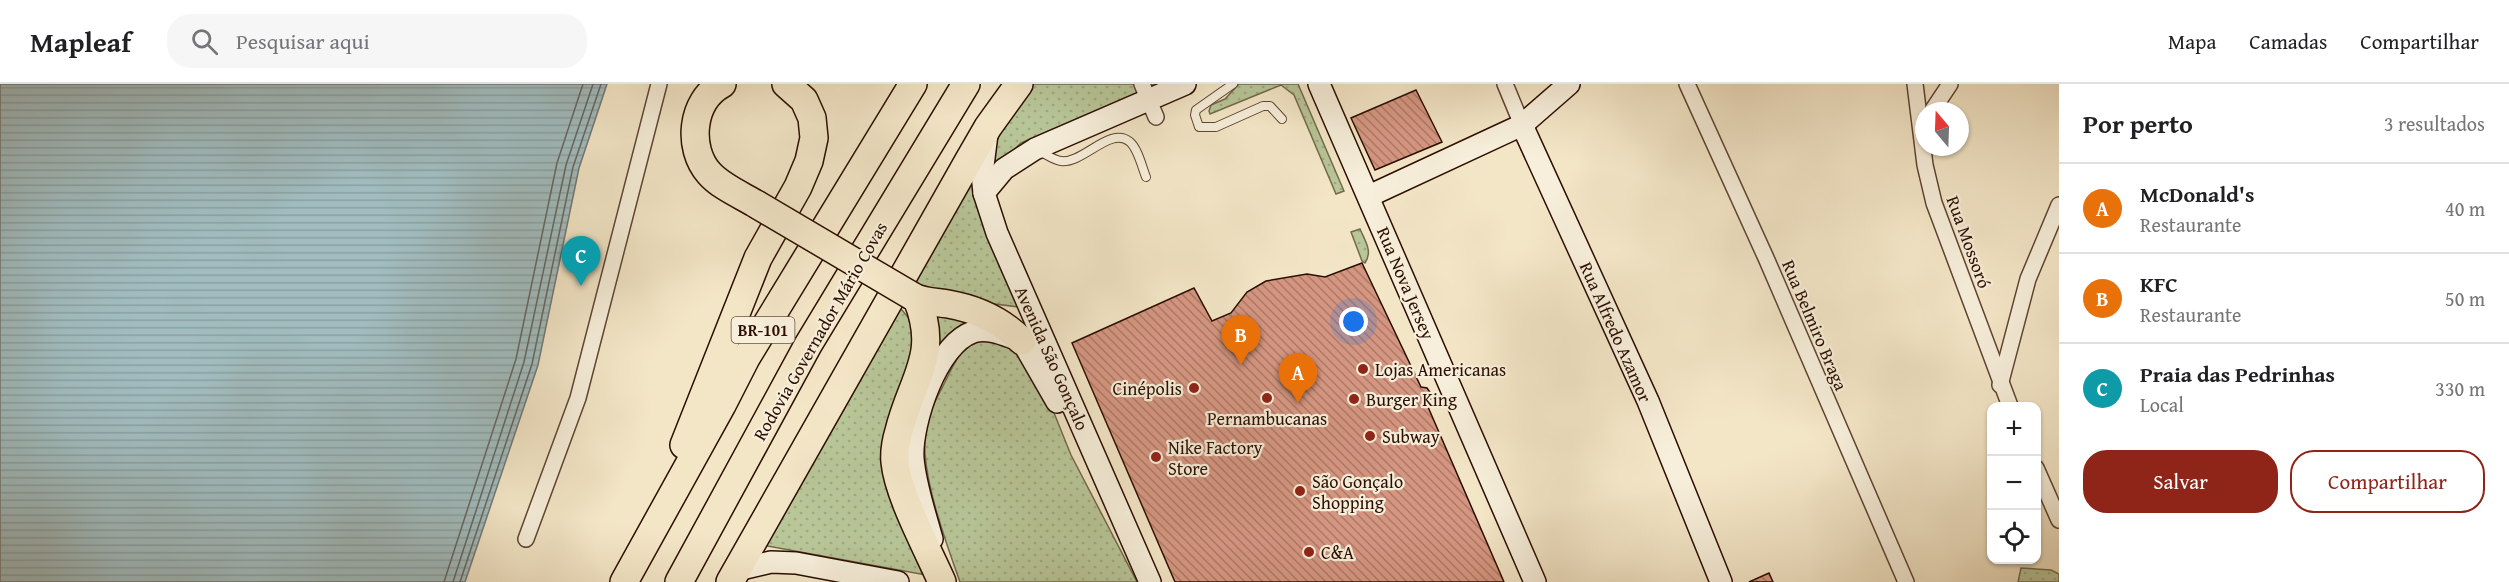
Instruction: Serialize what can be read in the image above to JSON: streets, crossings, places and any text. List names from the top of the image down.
{
  "streets": {
    "highway": ["BR-101", "Rodovia Governador Mário Covas"],
    "street": [
      "Rua Mossoró",
      "Rua Nova Jersey",
      "Rua Belmiro Braga",
      "Rua Alfredo Azamor",
      "Avenida São Gonçalo"
    ]
  },
  "places": [
    "Lojas Americanas",
    "Cinépolis",
    "Pernambucanas",
    "Burger King",
    "Subway",
    "Nike Factory Store",
    "São Gonçalo Shopping",
    "C&A"
  ],
  "north": "top",
  "page": {
    "header": "Mapleaf",
    "search": "Pesquisar aqui",
    "nav": ["Mapa", "Camadas", "Compartilhar"],
    "heading": ["Por perto", "3 resultados"],
    "list": [
      {
        "mark": "A",
        "name": "McDonald's",
        "note": "Restaurante",
        "value": "40 m"
      },
      {
        "mark": "B",
        "name": "KFC",
        "note": "Restaurante",
        "value": "50 m"
      },
      {
        "mark": "C",
        "name": "Praia das Pedrinhas",
        "note": "Local",
        "value": "330 m"
      }
    ],
    "pins": ["C", "B", "A"],
    "map_buttons": ["+", "−"],
    "buttons": ["Salvar", "Compartilhar"]
  }
}
